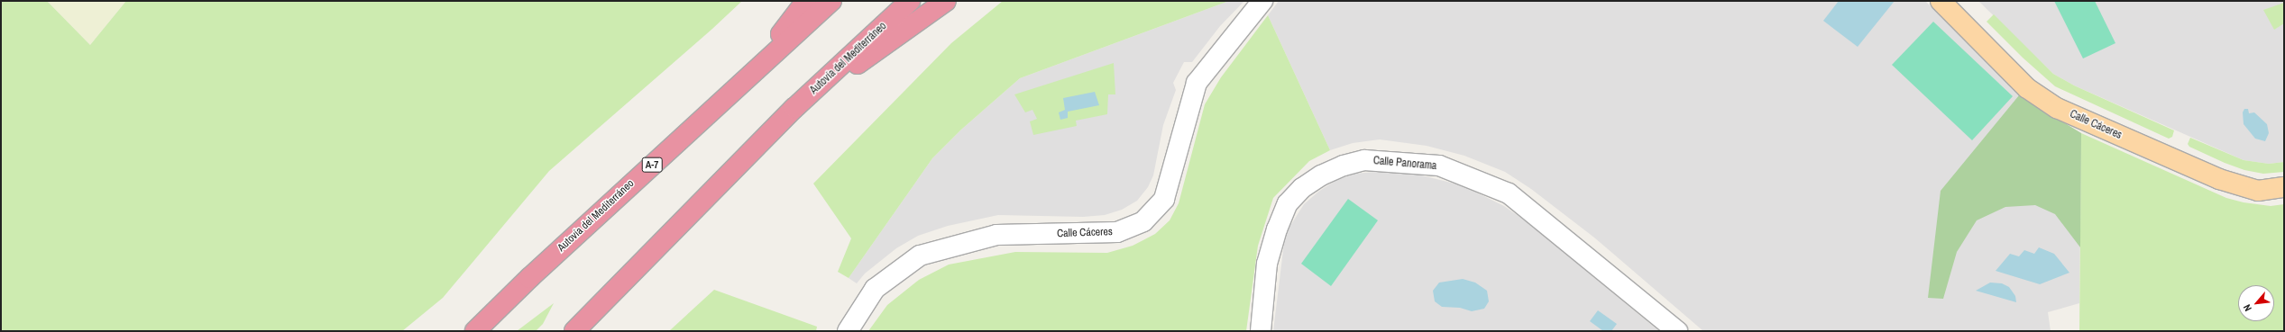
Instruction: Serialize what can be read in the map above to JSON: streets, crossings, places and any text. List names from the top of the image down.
{
  "streets": {
    "highway": ["Autovía del Mediterráneo", "A-7"],
    "main road": ["Calle Cáceres"],
    "street": ["Calle Panorama"]
  },
  "north": "bottom left"
}
